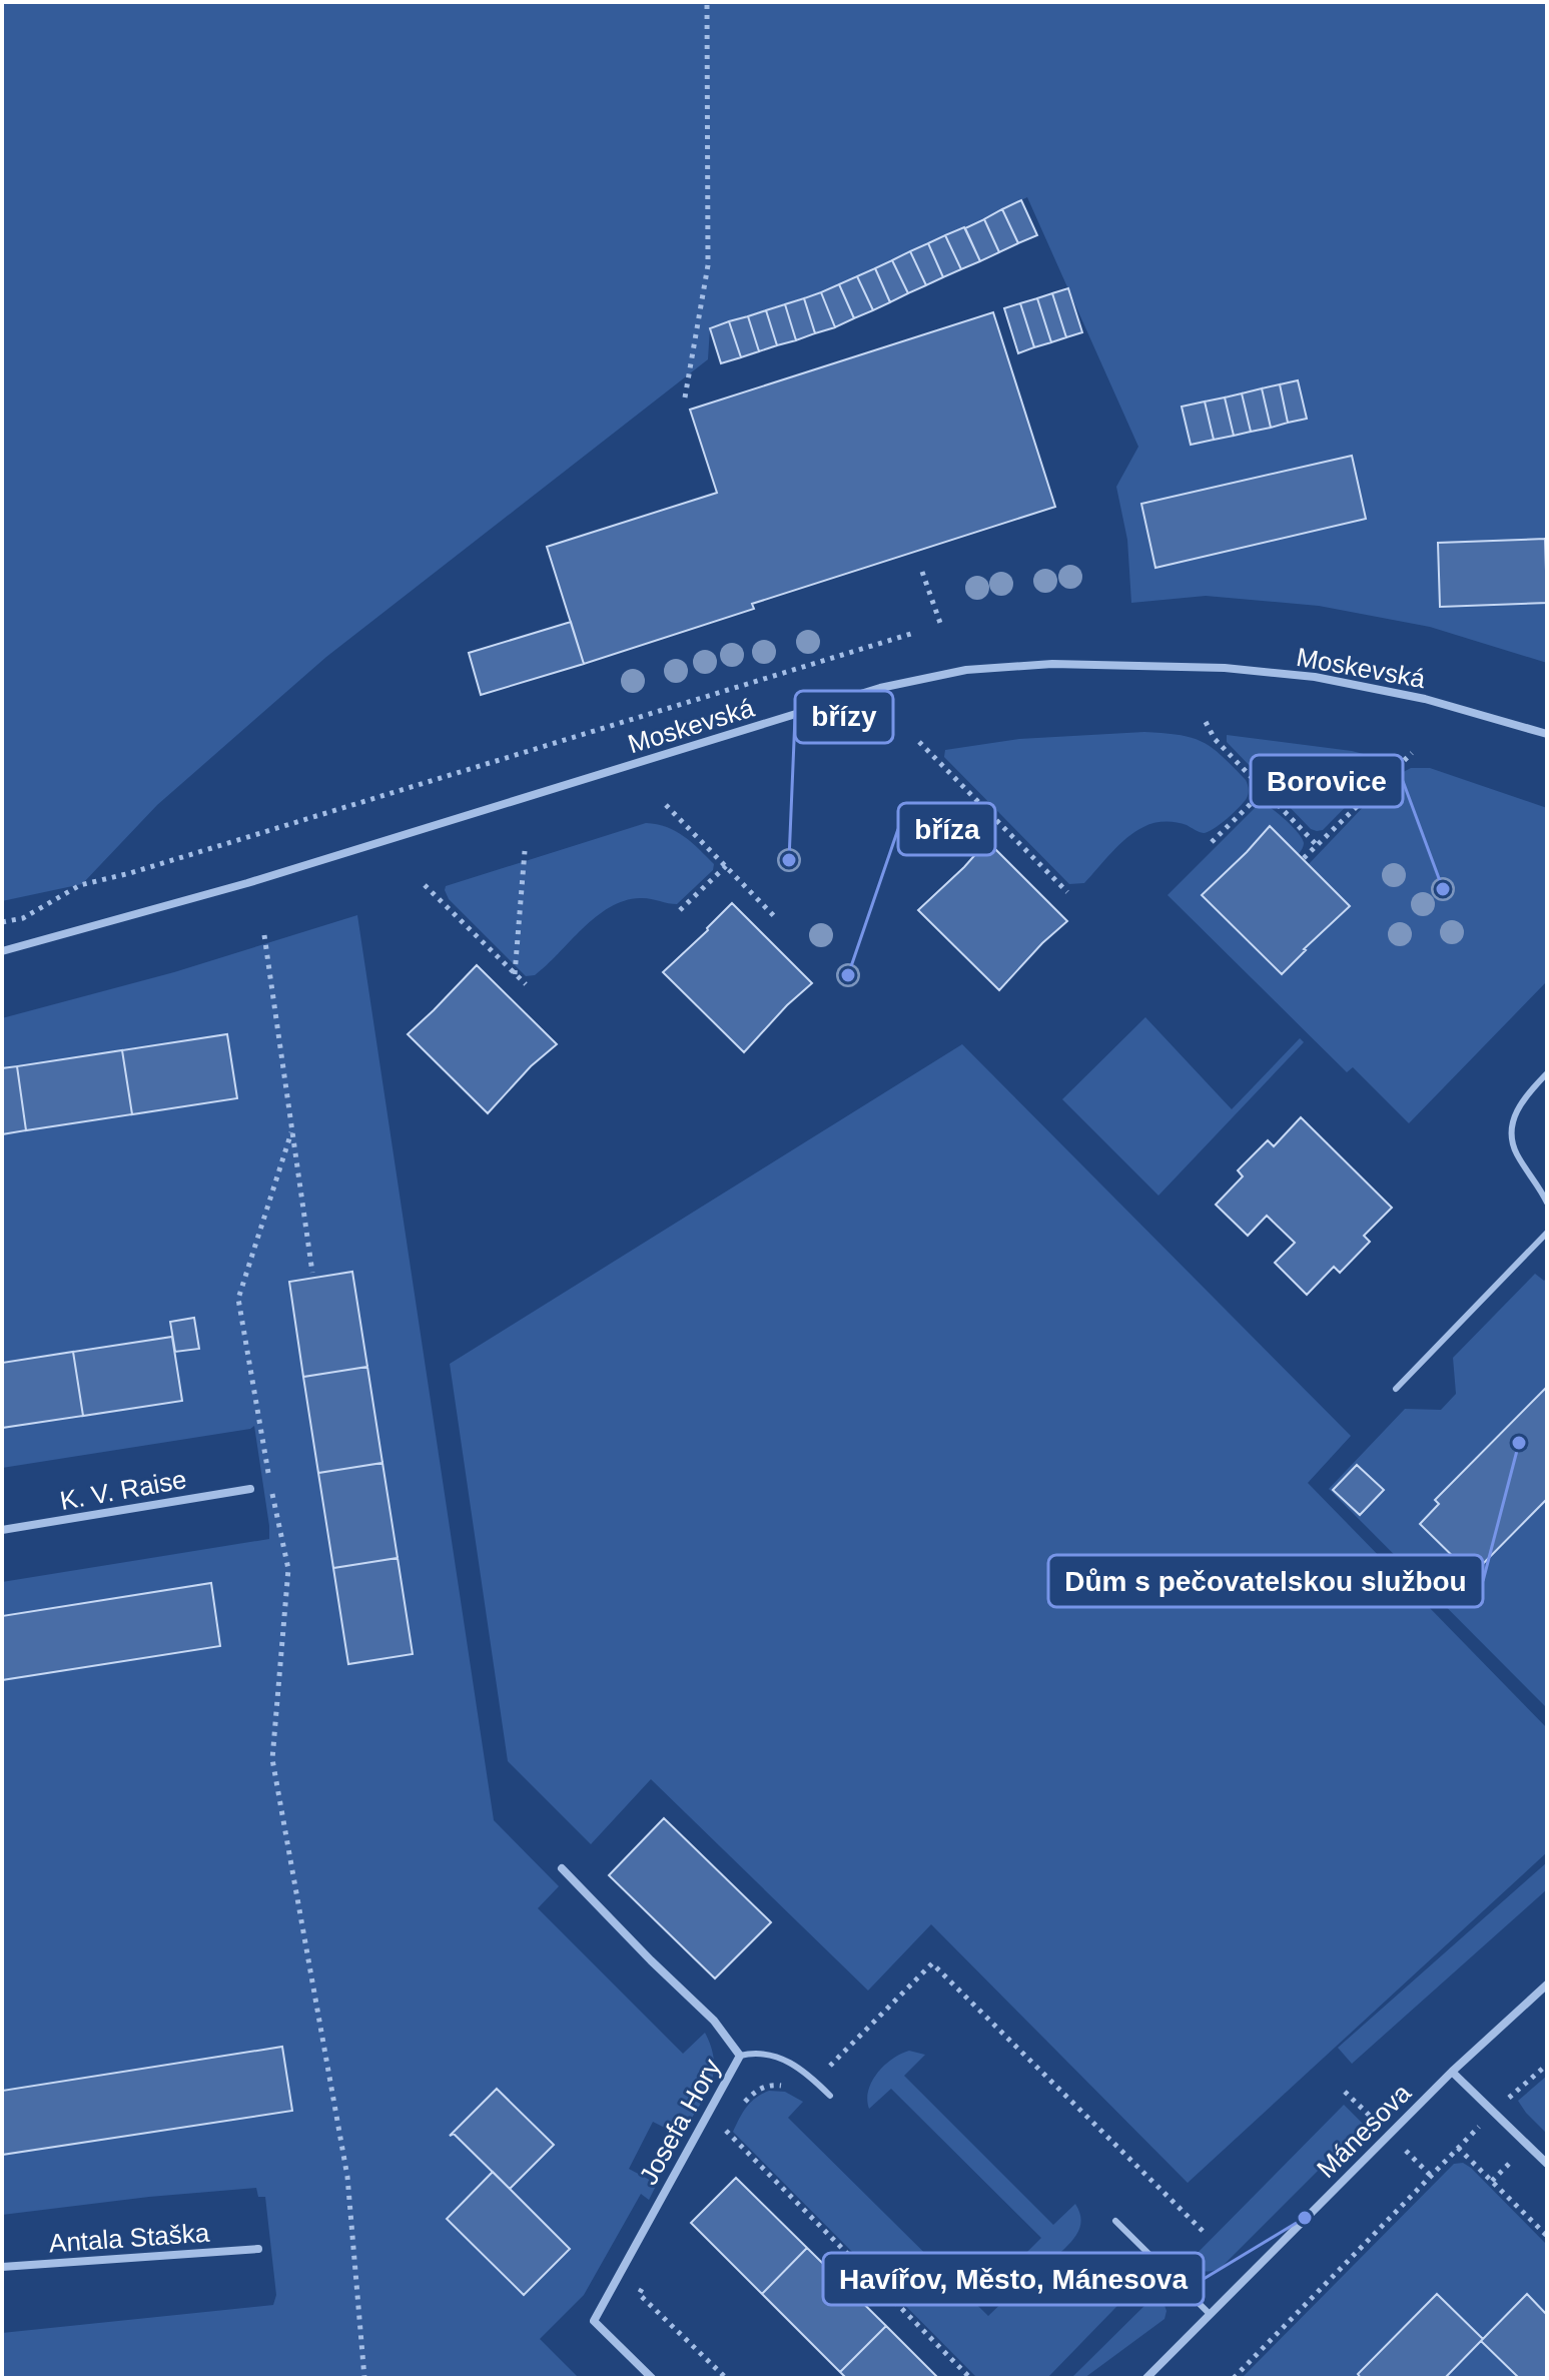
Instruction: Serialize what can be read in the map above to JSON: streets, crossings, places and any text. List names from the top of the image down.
{
  "streets": {
    "street": [
      "Moskevská",
      "K. V. Raise",
      "Josefa Hory",
      "Mánesova",
      "Antala Staška"
    ]
  },
  "places": [
    "břízy",
    "Borovice",
    "bříza",
    "Dům s pečovatelskou službou",
    "Havířov, Město, Mánesova"
  ]
}
